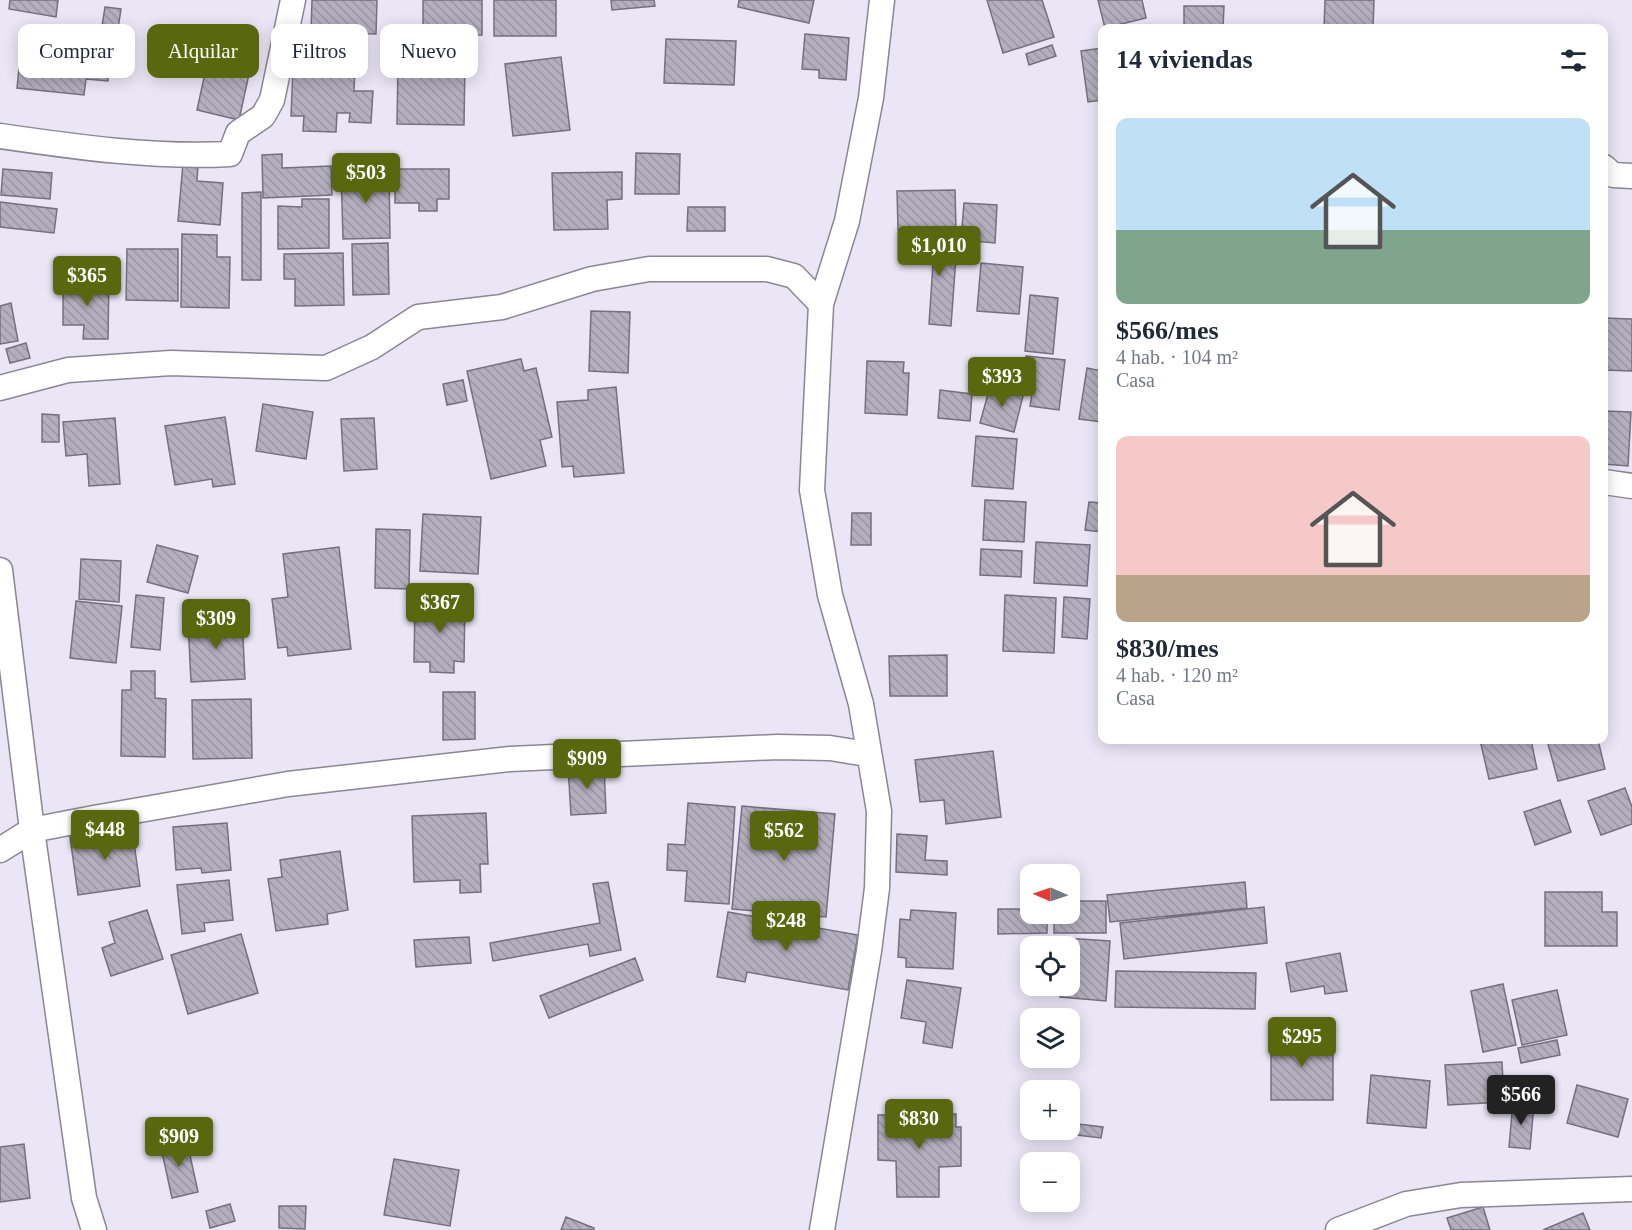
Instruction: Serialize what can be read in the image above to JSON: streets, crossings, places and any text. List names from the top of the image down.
{
  "north": "left",
  "page": {
    "chip": [
      "Comprar",
      "Alquilar",
      "Filtros",
      "Nuevo"
    ],
    "heading": "14 viviendas",
    "list": [
      {
        "name": "$566/mes",
        "note": "4 hab. · 104 m² · Casa"
      },
      {
        "name": "$830/mes",
        "note": "4 hab. · 120 m² · Casa"
      }
    ],
    "price": [
      "$503",
      "$1,010",
      "$365",
      "$393",
      "$367",
      "$309",
      "$909",
      "$448",
      "$562",
      "$248",
      "$295",
      "$566",
      "$830",
      "$909"
    ],
    "map_buttons": ["+", "−"]
  }
}
